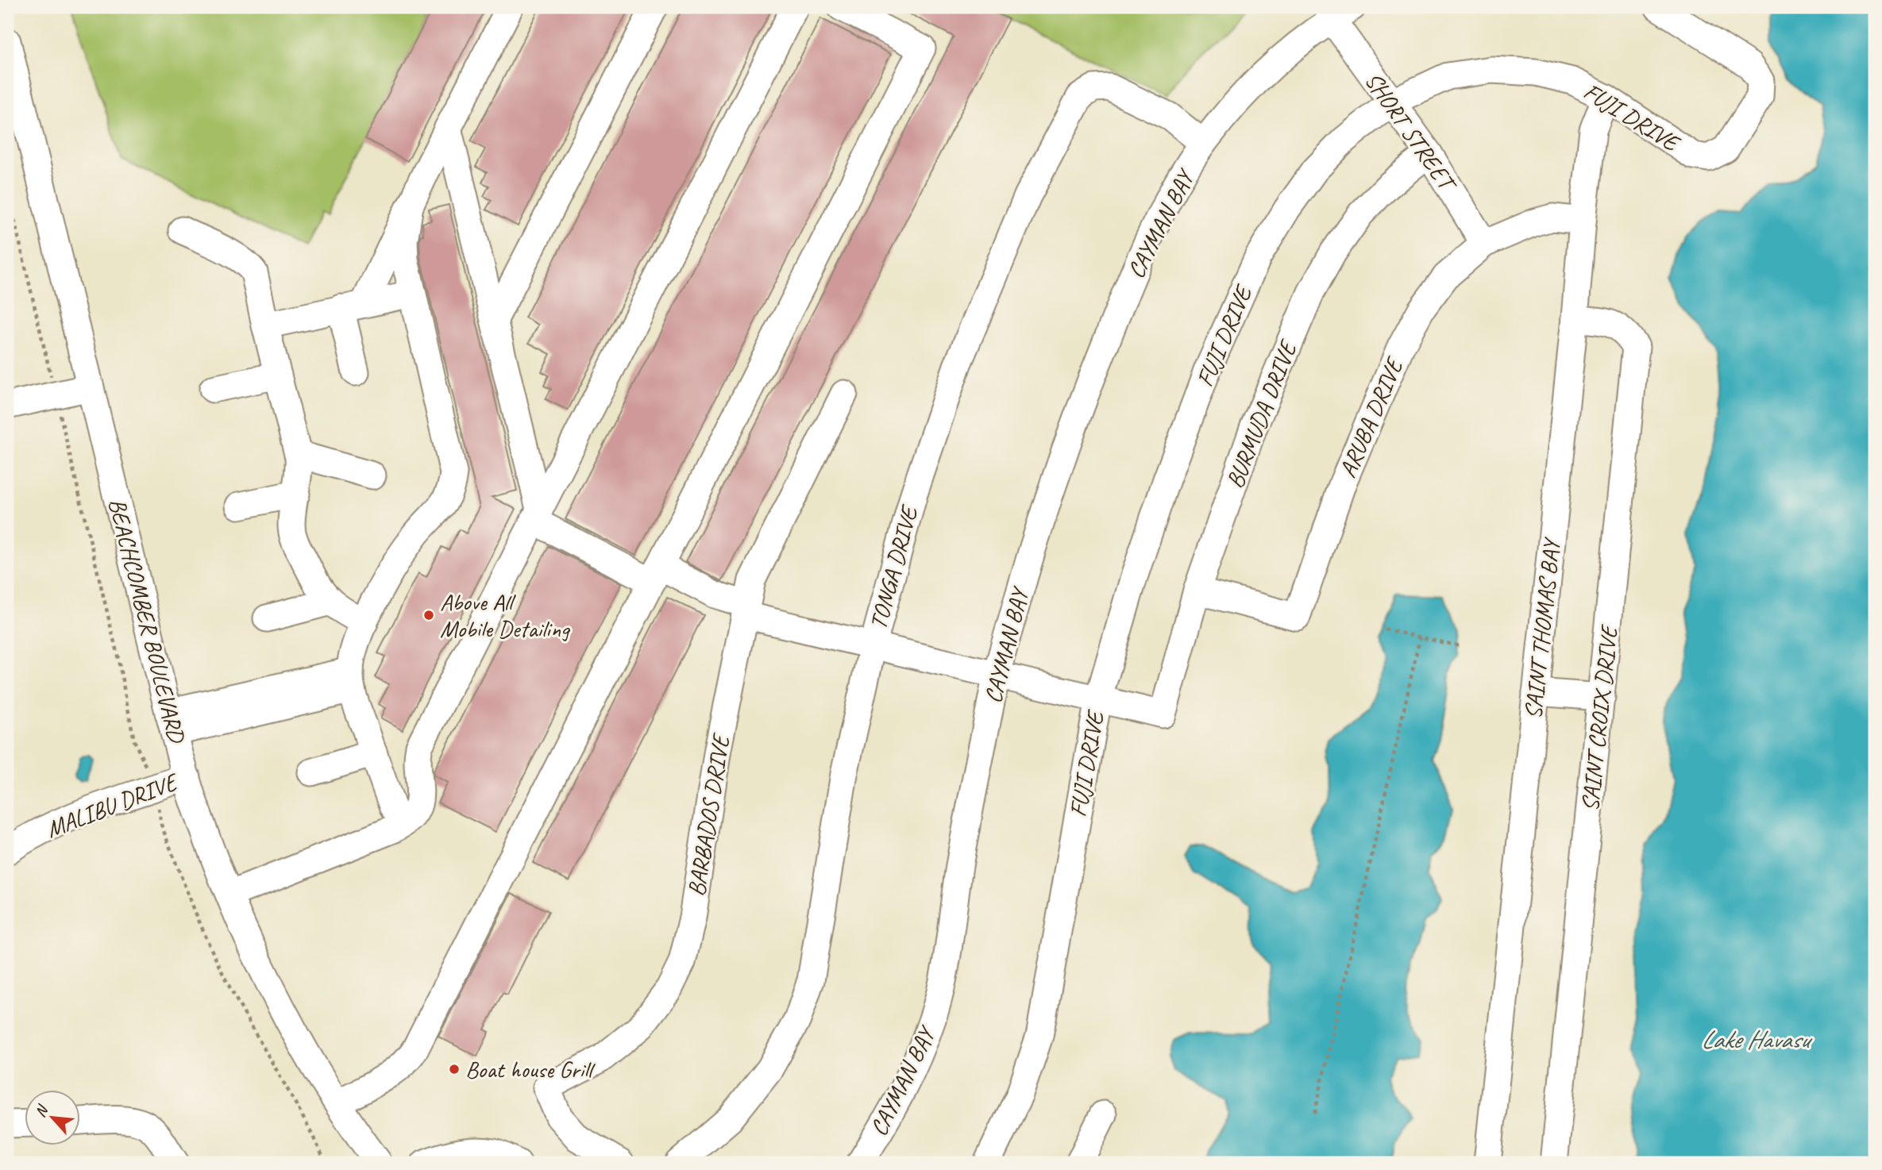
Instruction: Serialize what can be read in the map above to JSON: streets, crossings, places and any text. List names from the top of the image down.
{
  "streets": {
    "street": [
      "FUJI DRIVE",
      "SHORT STREET",
      "CAYMAN BAY",
      "BURMUDA DRIVE",
      "ARUBA DRIVE",
      "TONGA DRIVE",
      "BEACHCOMBER BOULEVARD",
      "SAINT THOMAS BAY",
      "SAINT CROIX DRIVE",
      "MALIBU DRIVE",
      "BARBADOS DRIVE"
    ]
  },
  "crossings": [
    ["FUJI DRIVE", "SHORT STREET"],
    ["FUJI DRIVE", "BURMUDA DRIVE"],
    ["FUJI DRIVE", "SAINT THOMAS BAY"],
    ["SHORT STREET", "BURMUDA DRIVE"],
    ["SHORT STREET", "ARUBA DRIVE"],
    ["CAYMAN BAY", "TONGA DRIVE"],
    ["BURMUDA DRIVE", "ARUBA DRIVE"],
    ["ARUBA DRIVE", "SAINT THOMAS BAY"],
    ["BEACHCOMBER BOULEVARD", "MALIBU DRIVE"],
    ["SAINT THOMAS BAY", "SAINT CROIX DRIVE"]
  ],
  "water": ["Lake Havasu"],
  "places": ["Above All Mobile Detailing", "Boat house Grill"],
  "north": "top left"
}
